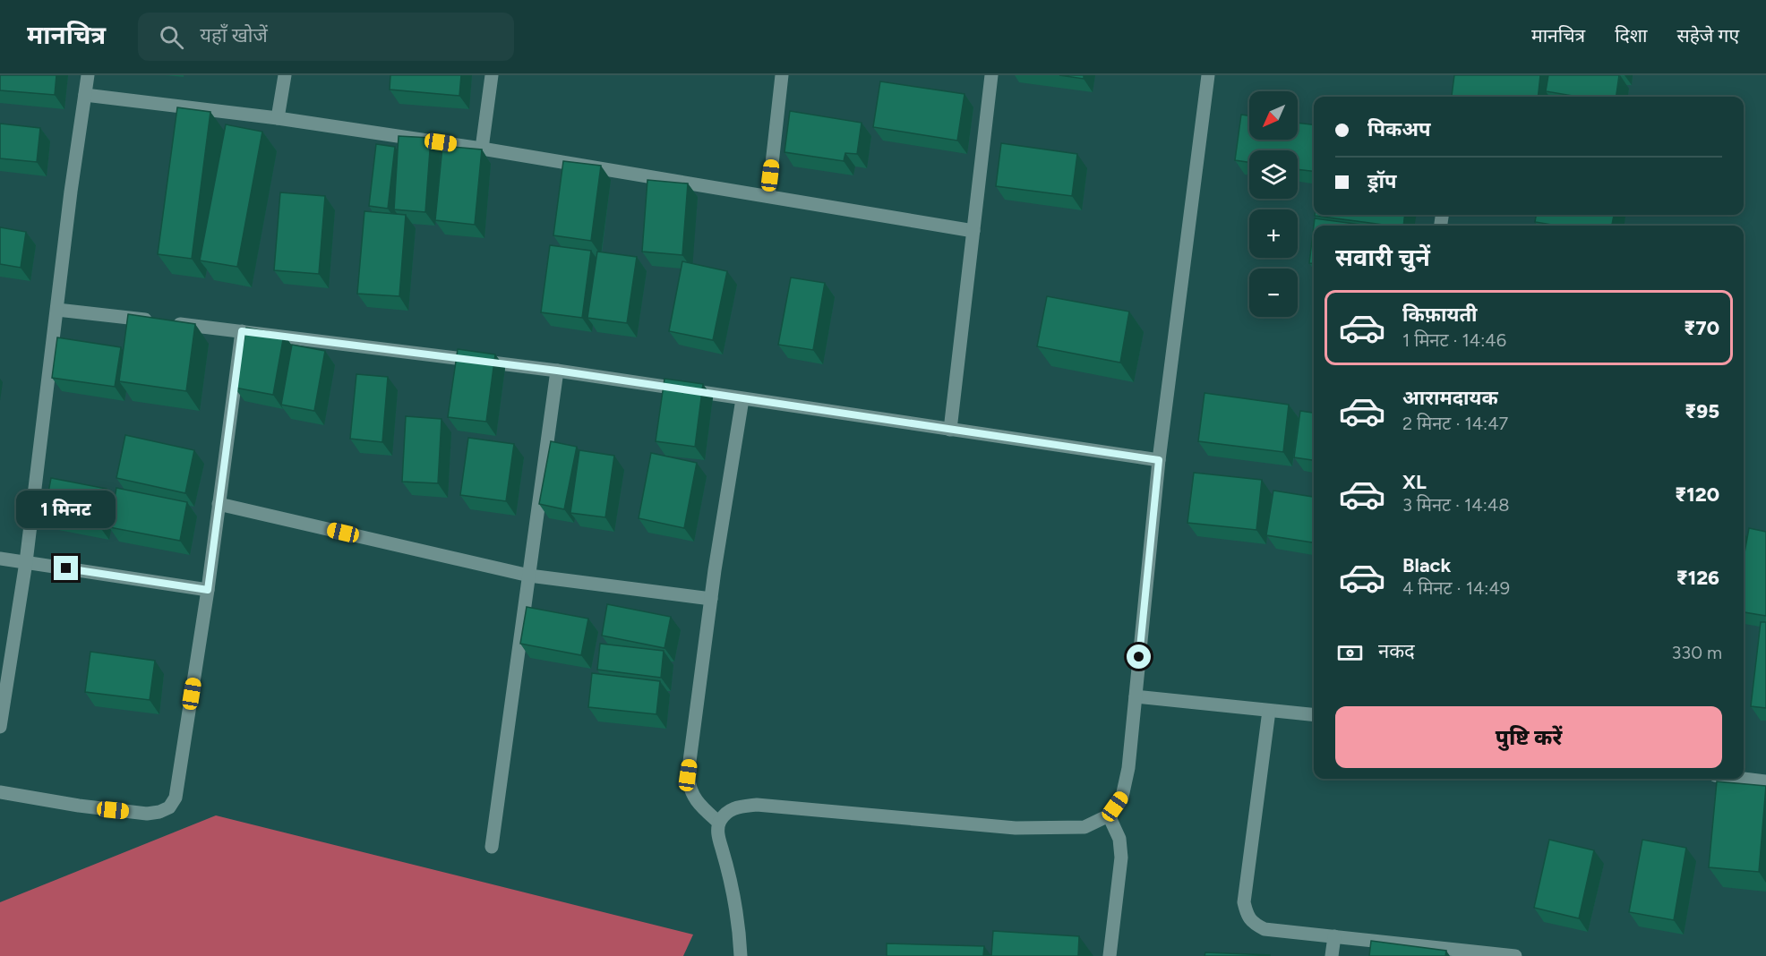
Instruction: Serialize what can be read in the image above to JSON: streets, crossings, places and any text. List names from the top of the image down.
{
  "north": "bottom left",
  "page": {
    "header": "मानचित्र",
    "search": "यहाँ खोजें",
    "nav": ["मानचित्र", "दिशा", "सहेजे गए"],
    "map_buttons": ["+", "−"],
    "banner": ["पिकअप", "ड्रॉप"],
    "heading": "सवारी चुनें",
    "list": [
      {
        "name": "किफ़ायती",
        "note": "1 मिनट · 14:46",
        "value": "₹70"
      },
      {
        "name": "आरामदायक",
        "note": "2 मिनट · 14:47",
        "value": "₹95"
      },
      {
        "name": "XL",
        "note": "3 मिनट · 14:48",
        "value": "₹120"
      },
      {
        "name": "Black",
        "note": "4 मिनट · 14:49",
        "value": "₹126"
      }
    ],
    "bubble": "1 मिनट",
    "pay": ["नकद", "330 m"],
    "buttons": "पुष्टि करें"
  }
}
